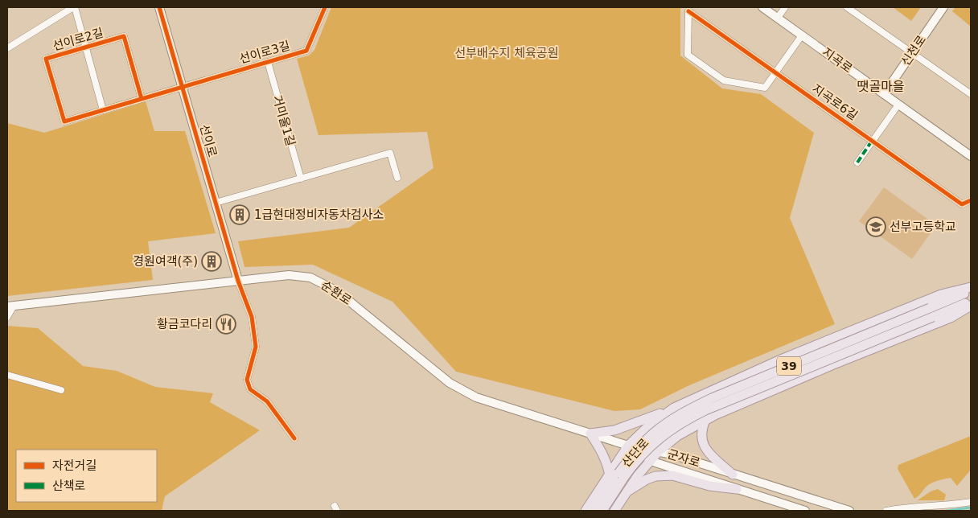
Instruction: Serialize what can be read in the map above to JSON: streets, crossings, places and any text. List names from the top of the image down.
{
  "streets": {
    "main road": [
      "신천로",
      "지곡로",
      "선이로",
      "순환로",
      "39",
      "산단로",
      "군자로"
    ],
    "street": [
      "선이로2길",
      "선이로3길",
      "지곡로6길",
      "거미울1길"
    ]
  },
  "crossings": [
    ["선이로2길", "선이로3길"],
    ["선이로2길", "선이로"],
    ["신천로", "지곡로"],
    ["선이로3길", "거미울1길"],
    ["선이로3길", "선이로"],
    ["선이로", "순환로"],
    ["순환로", "군자로"],
    ["39", "산단로"]
  ],
  "districts": ["땟골마을"],
  "parks": ["선부배수지 체육공원"],
  "places": {
    "building": ["1급현대정비자동차검사소", "경원여객(주)"],
    "school or university": ["선부고등학교"],
    "restaurant": ["황금코다리"]
  },
  "legend": ["자전거길", "산책로"]
}
